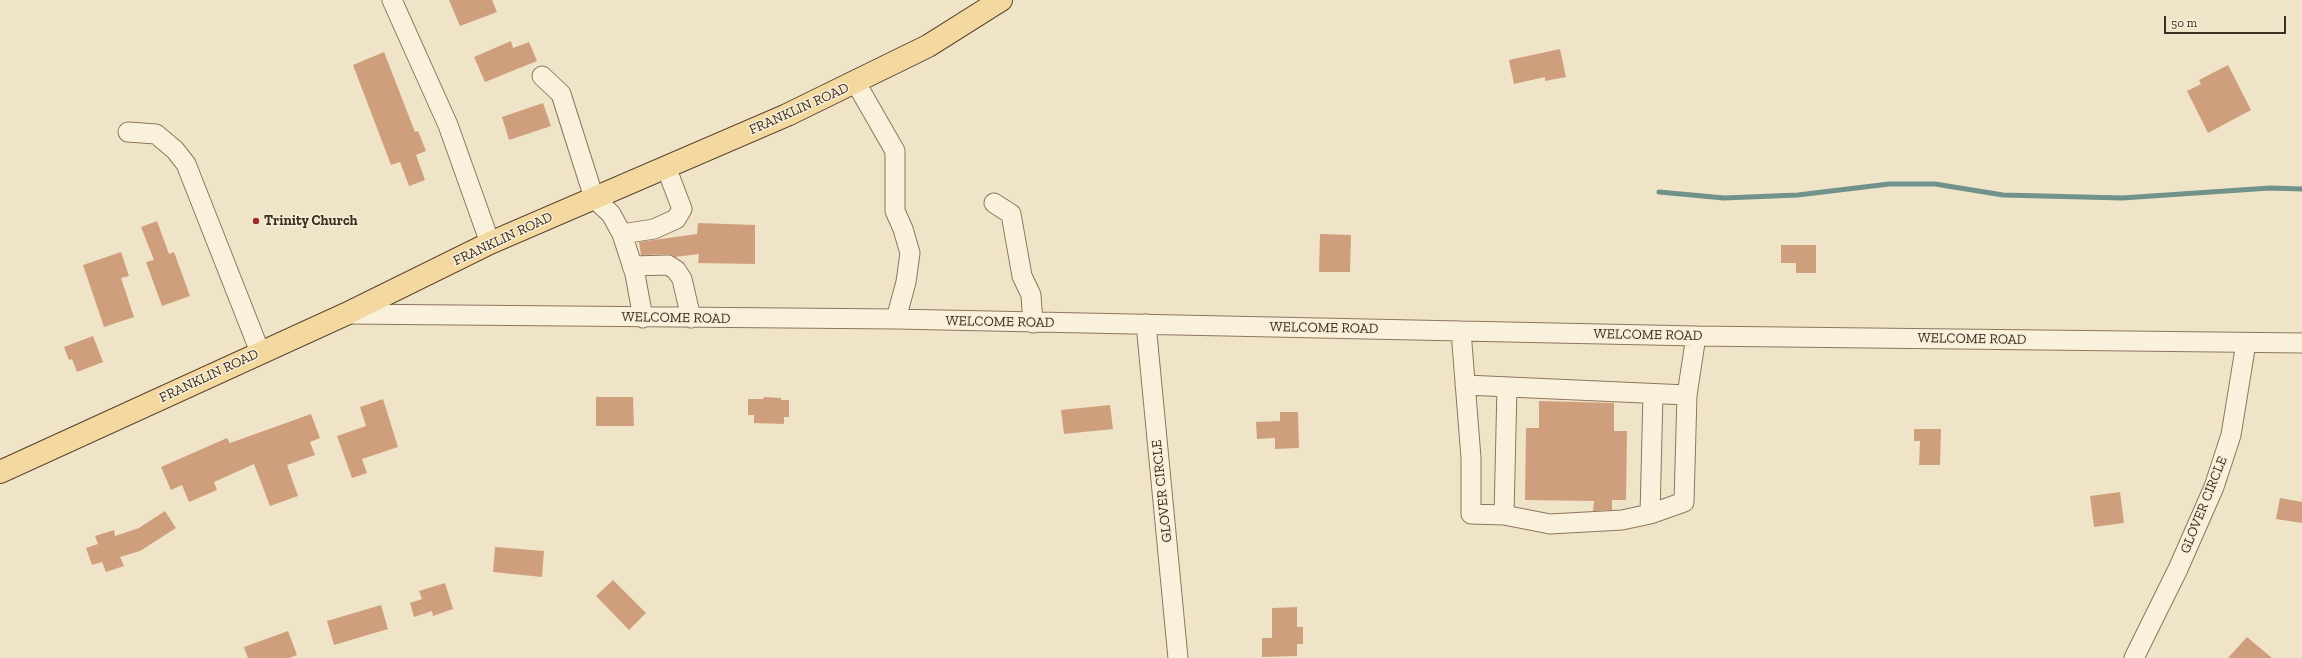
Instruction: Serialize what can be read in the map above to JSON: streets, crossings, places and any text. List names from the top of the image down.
{
  "streets": {
    "main road": ["FRANKLIN ROAD"],
    "street": ["WELCOME ROAD", "GLOVER CIRCLE"]
  },
  "crossings": [
    ["FRANKLIN ROAD", "WELCOME ROAD"],
    ["WELCOME ROAD", "GLOVER CIRCLE"]
  ],
  "places": ["Trinity Church"],
  "scale_bar": "50 m"
}
